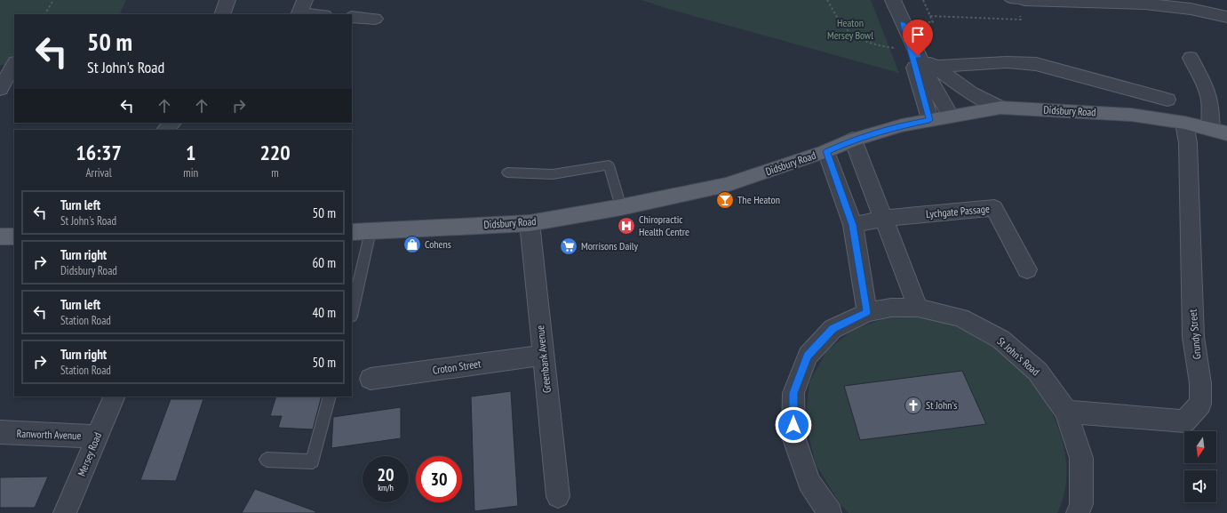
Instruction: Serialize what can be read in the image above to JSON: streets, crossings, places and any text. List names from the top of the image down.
{
  "streets": {
    "main road": ["Didsbury Road"],
    "street": [
      "Lychgate Passage",
      "Grundy Street",
      "St John's Road",
      "Greenbank Avenue",
      "Croton Street",
      "Ranworth Avenue",
      "Mersey Road"
    ]
  },
  "crossings": [
    ["Didsbury Road", "Grundy Street"],
    ["Didsbury Road", "Greenbank Avenue"],
    ["Grundy Street", "St John's Road"],
    ["Greenbank Avenue", "Croton Street"],
    ["Ranworth Avenue", "Mersey Road"]
  ],
  "parks": ["Heaton Mersey Bowl"],
  "places": {
    "bar": ["The Heaton"],
    "hospital": ["Chiropractic Health Centre"],
    "shop": ["Cohens"],
    "supermarket": ["Morrisons Daily"],
    "church": ["St John's"]
  },
  "north": "bottom",
  "page": {
    "turn": ["50 m", "St John's Road"],
    "eta": [
      "16:37",
      "Arrival",
      "1",
      "min",
      "220",
      "m"
    ],
    "list": [
      {
        "name": "Turn left",
        "note": "St John's Road",
        "value": "50 m"
      },
      {
        "name": "Turn right",
        "note": "Didsbury Road",
        "value": "60 m"
      },
      {
        "name": "Turn left",
        "note": "Station Road",
        "value": "40 m"
      },
      {
        "name": "Turn right",
        "note": "Station Road",
        "value": "50 m"
      }
    ],
    "speed": "20 km/h",
    "limit": "30"
  }
}
